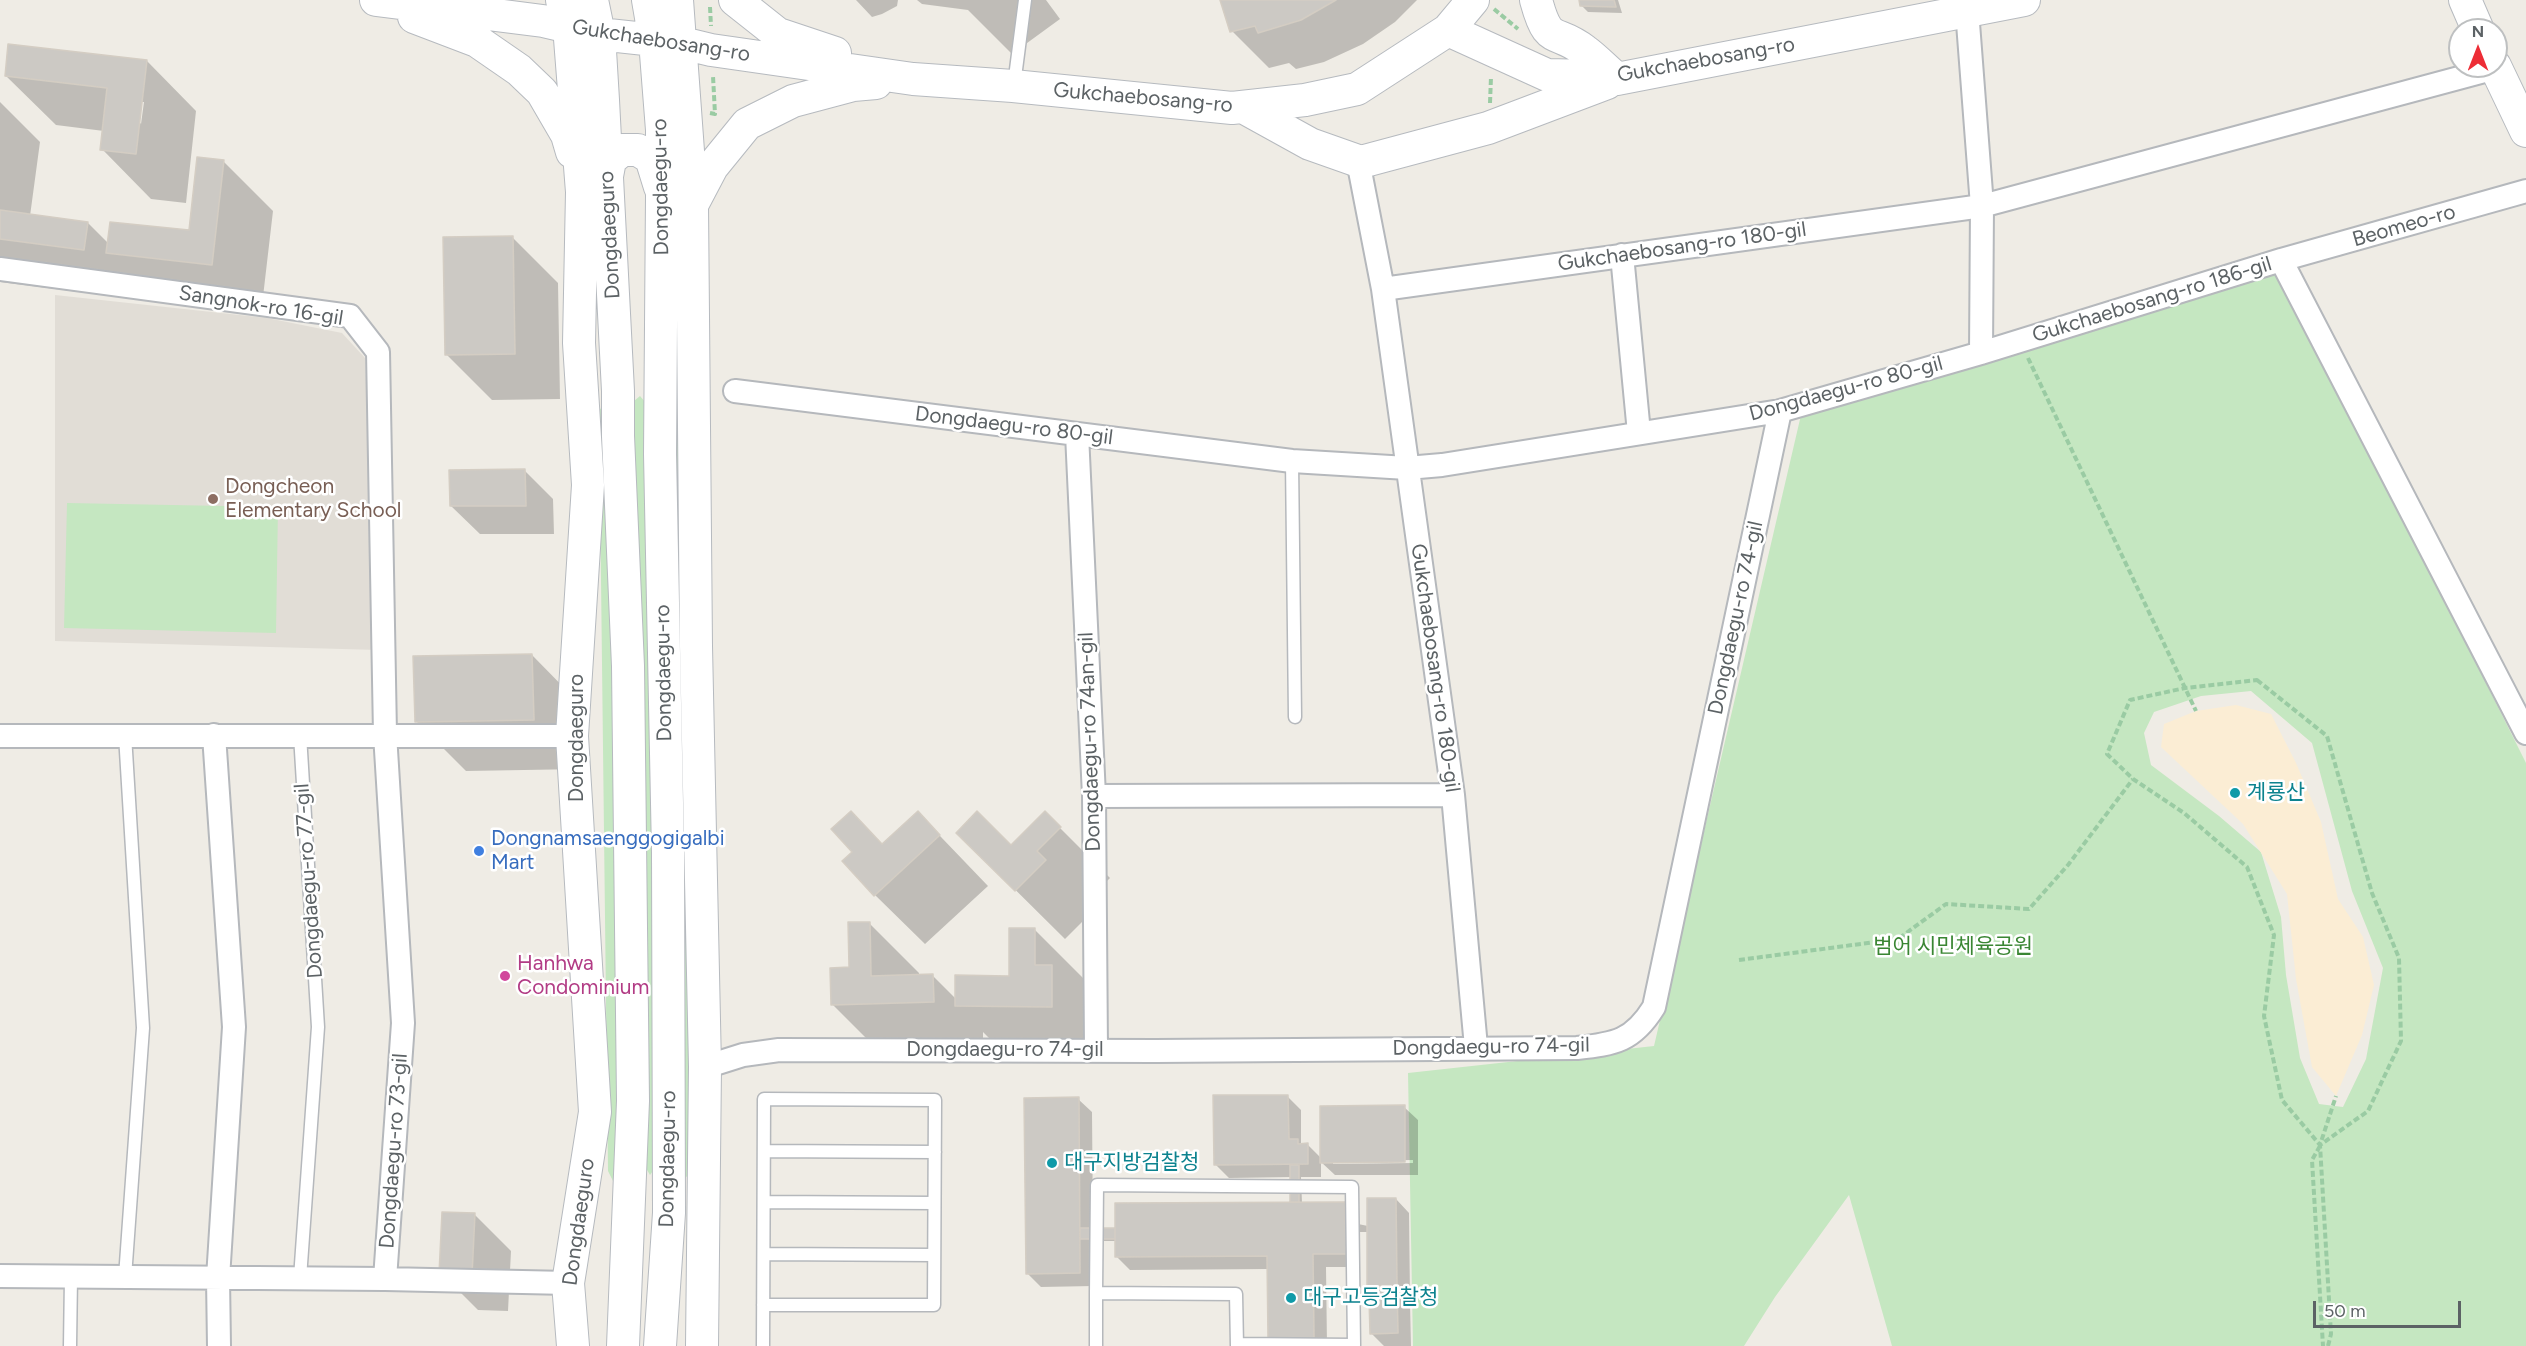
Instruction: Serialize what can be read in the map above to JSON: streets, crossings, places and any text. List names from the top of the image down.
{
  "streets": {
    "main road": ["Gukchaebosang-ro", "Dongdaegu-ro", "Dongdaeguro"],
    "street": [
      "Beomeo-ro",
      "Gukchaebosang-ro 180-gil",
      "Gukchaebosang-ro 186-gil",
      "Sangnok-ro 16-gil",
      "Dongdaegu-ro 80-gil",
      "Dongdaegu-ro 74-gil",
      "Dongdaegu-ro 74an-gil",
      "Dongdaegu-ro 73-gil"
    ],
    "lane": ["Dongdaegu-ro 77-gil"]
  },
  "crossings": [
    ["Gukchaebosang-ro", "Dongdaegu-ro"],
    ["Gukchaebosang-ro", "Dongdaeguro"],
    ["Dongdaegu-ro", "Dongdaeguro"],
    ["Dongdaegu-ro", "Dongdaegu-ro 74-gil"],
    ["Beomeo-ro", "Gukchaebosang-ro 186-gil"],
    ["Dongdaeguro", "Dongdaegu-ro 73-gil"],
    ["Gukchaebosang-ro 180-gil", "Dongdaegu-ro 80-gil"],
    ["Gukchaebosang-ro 180-gil", "Dongdaegu-ro 74-gil"],
    ["Gukchaebosang-ro 186-gil", "Dongdaegu-ro 80-gil"],
    ["Sangnok-ro 16-gil", "Dongdaegu-ro 73-gil"],
    ["Dongdaegu-ro 80-gil", "Dongdaegu-ro 74-gil"],
    ["Dongdaegu-ro 80-gil", "Dongdaegu-ro 74an-gil"],
    ["Dongdaegu-ro 74-gil", "Dongdaegu-ro 74an-gil"],
    ["Dongdaegu-ro 77-gil", "Dongdaegu-ro 73-gil"]
  ],
  "parks": ["범어 시민체육공원"],
  "places": [
    "Dongcheon Elementary School",
    "계룡산",
    "Dongnamsaenggogigalbi Mart",
    "Hanhwa Condominium",
    "대구지방검찰청",
    "대구고등검찰청"
  ],
  "scale_bar": "50 m",
  "north": "top"
}
